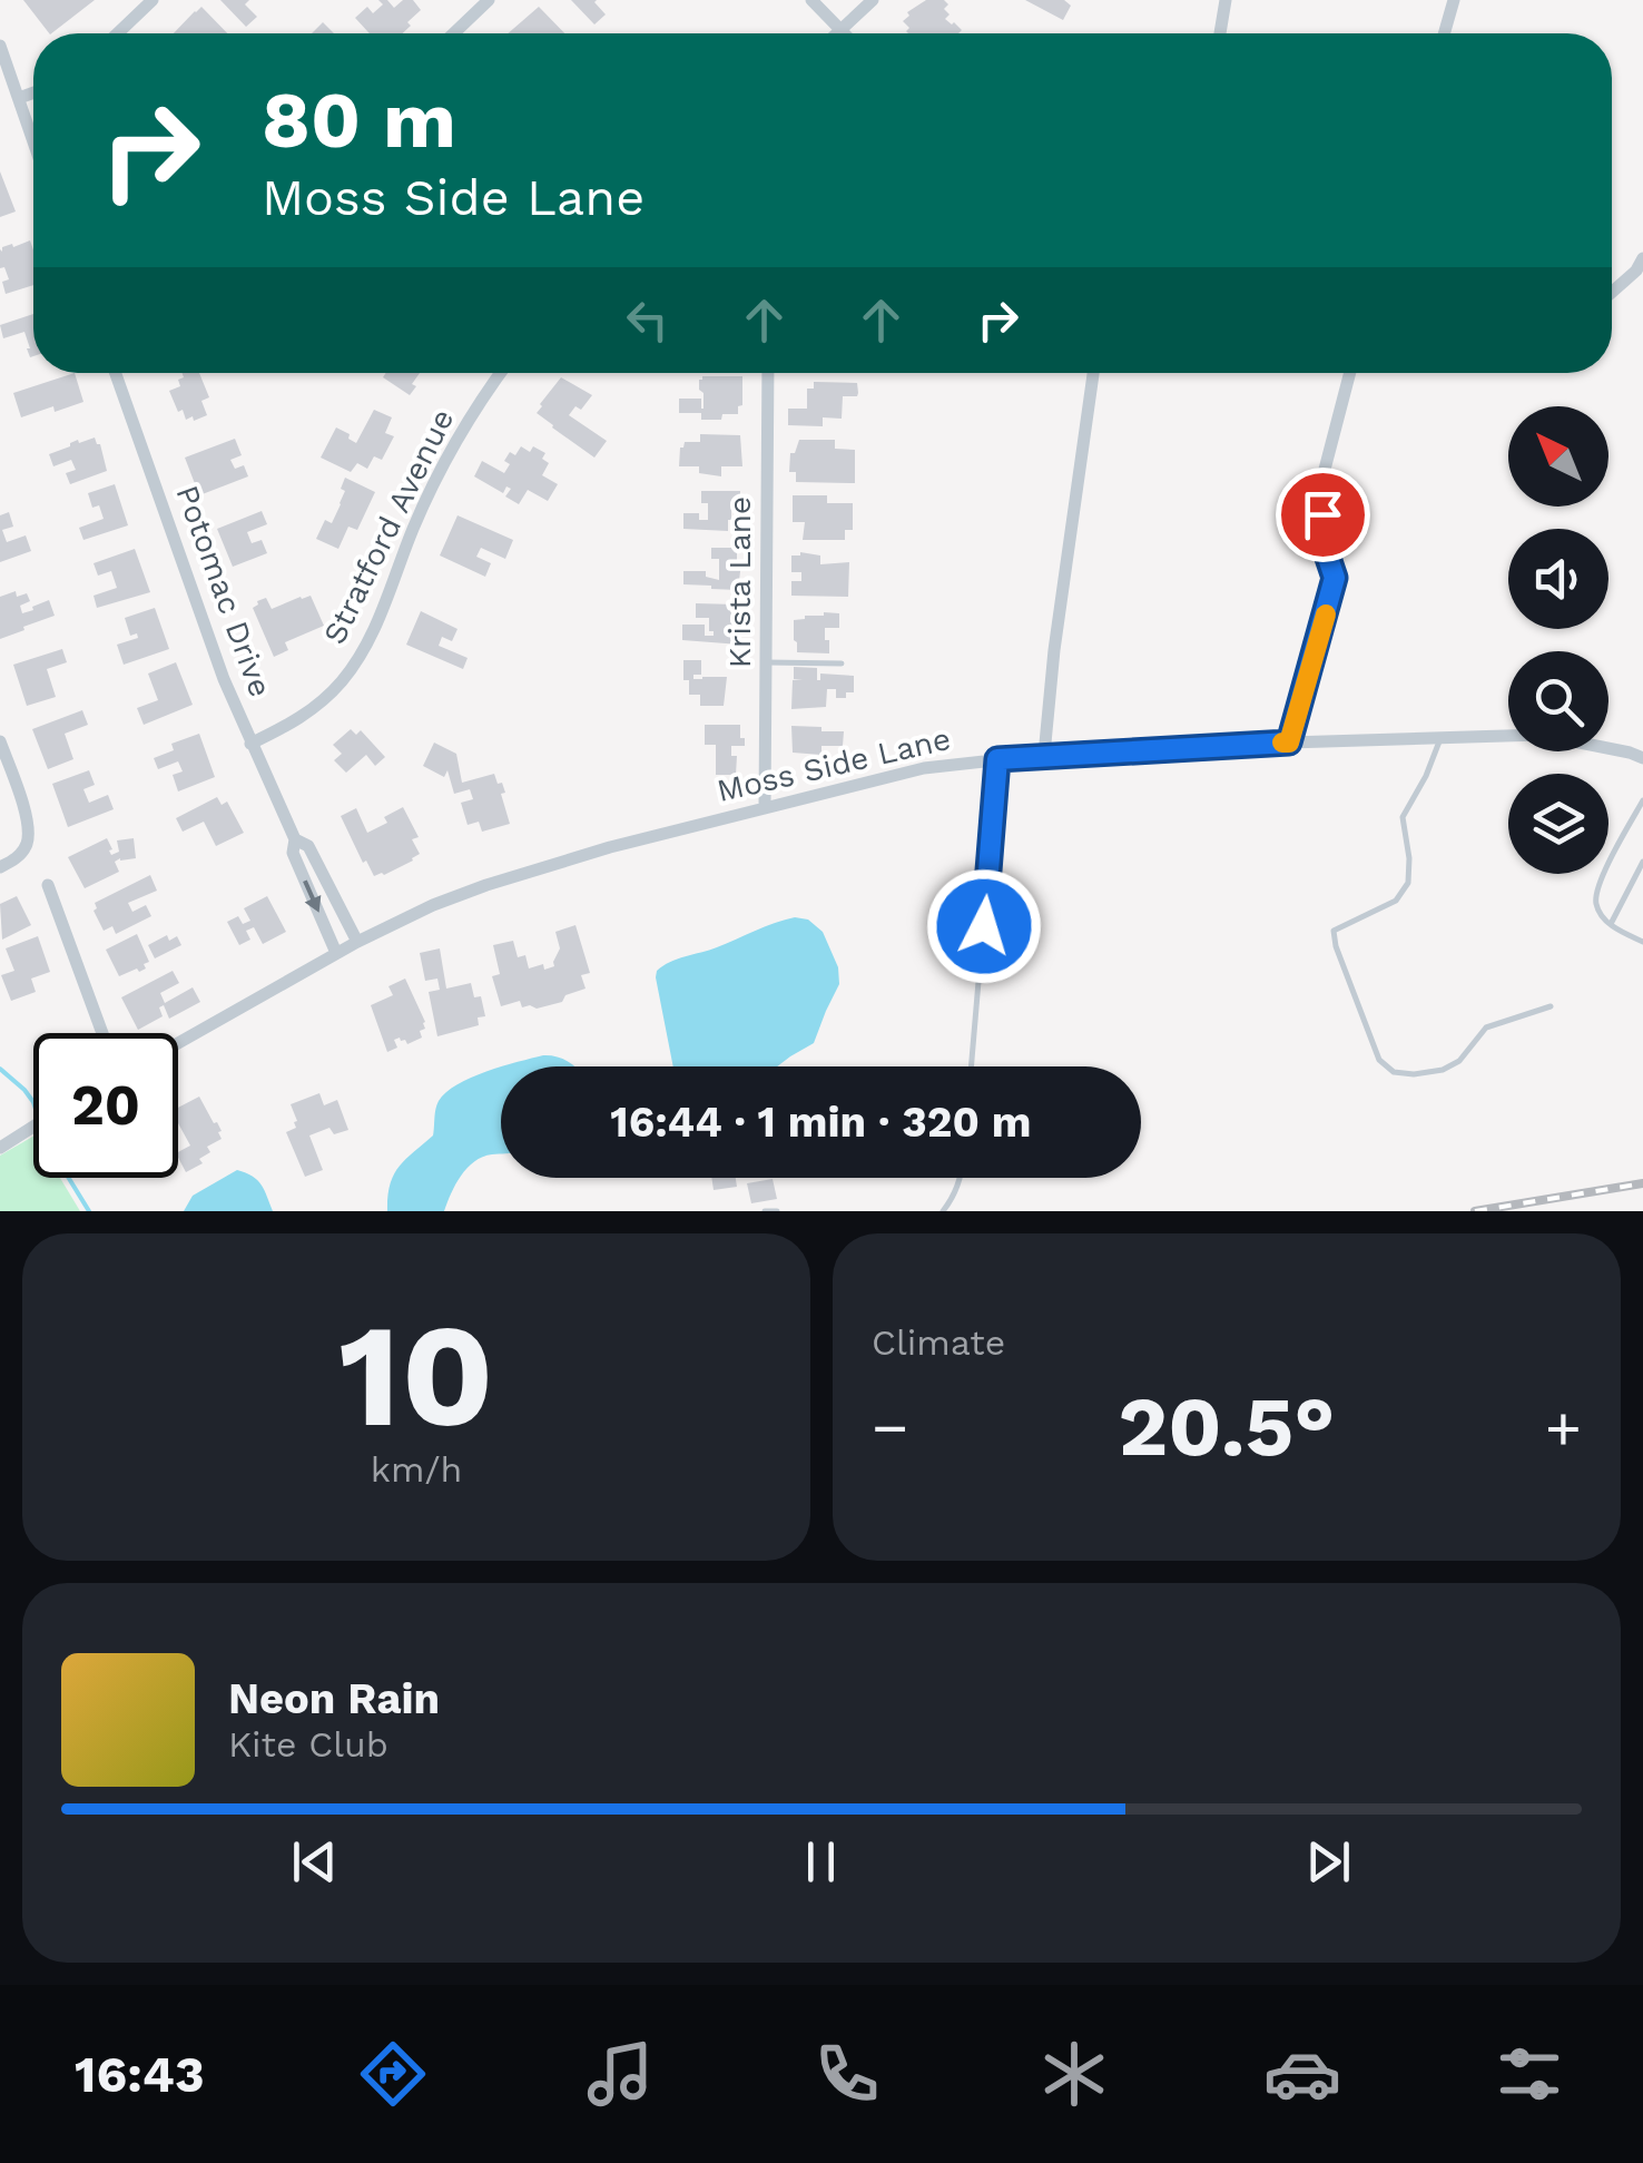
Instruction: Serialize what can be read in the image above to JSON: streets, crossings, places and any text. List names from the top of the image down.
{
  "streets": {
    "street": [
      "Stratford Avenue",
      "Krista Lane",
      "Potomac Drive",
      "Moss Side Lane"
    ]
  },
  "crossings": [
    ["Stratford Avenue", "Potomac Drive"],
    ["Krista Lane", "Moss Side Lane"],
    ["Potomac Drive", "Moss Side Lane"]
  ],
  "north": "top left",
  "page": {
    "turn": ["80 m", "Moss Side Lane"],
    "limit": "20",
    "trip": "16:44 · 1 min · 320 m",
    "tile": [
      ["10", "km/h"],
      "Climate"
    ],
    "heat": ["−", "20.5°", "+"],
    "song": ["Neon Rain", "Kite Club"],
    "tabs": "16:43"
  }
}
